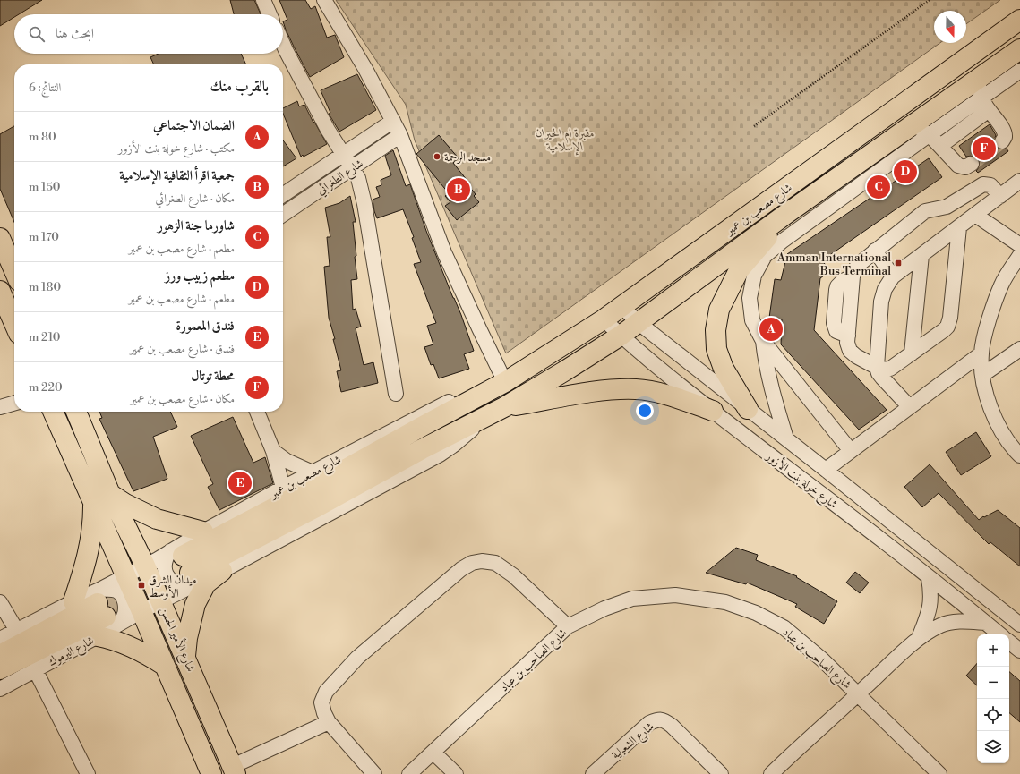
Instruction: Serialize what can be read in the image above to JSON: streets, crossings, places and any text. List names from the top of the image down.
{
  "streets": {
    "highway": ["شارع مصعب بن عمير", "شارع الأمير الحسن", "شارع اليرموك"],
    "street": [
      "شارع الطغرائي",
      "شارع خولة بنت الأزور",
      "شارع الصاحب بن عباد",
      "شارع الشعيلية"
    ]
  },
  "crossings": [
    ["شارع مصعب بن عمير", "شارع خولة بنت الأزور"],
    ["شارع مصعب بن عمير", "شارع الأمير الحسن"],
    ["شارع مصعب بن عمير", "شارع اليرموك"],
    ["شارع الأمير الحسن", "شارع اليرموك"]
  ],
  "parks": ["مقبرة ام الحيران الإسلامية"],
  "places": {
    "other": ["مسجد الرحمة"],
    "transit": ["Amman International Bus Terminal", "ميدان الشرق الأوسط"]
  },
  "north": "bottom",
  "page": {
    "search": "ابحث هنا",
    "heading": ["بالقرب منك", "النتائج: 6"],
    "list": [
      {
        "mark": "A",
        "name": "الضمان الاجتماعي",
        "note": "مكتب · شارع خولة بنت الأزور",
        "value": "80 m"
      },
      {
        "mark": "B",
        "name": "جمعية اقرأ الثقافية الإسلامية",
        "note": "مكان · شارع الطغرائي",
        "value": "150 m"
      },
      {
        "mark": "C",
        "name": "شاورما جنة الزهور",
        "note": "مطعم · شارع مصعب بن عمير",
        "value": "170 m"
      },
      {
        "mark": "D",
        "name": "مطعم زبيب ورز",
        "note": "مطعم · شارع مصعب بن عمير",
        "value": "180 m"
      },
      {
        "mark": "E",
        "name": "فندق المعمورة",
        "note": "فندق · شارع مصعب بن عمير",
        "value": "210 m"
      },
      {
        "mark": "F",
        "name": "محطة توتال",
        "note": "مكان · شارع مصعب بن عمير",
        "value": "220 m"
      }
    ],
    "pins": [
      "F",
      "D",
      "C",
      "B",
      "A",
      "E"
    ],
    "map_buttons": ["+", "−"]
  }
}
